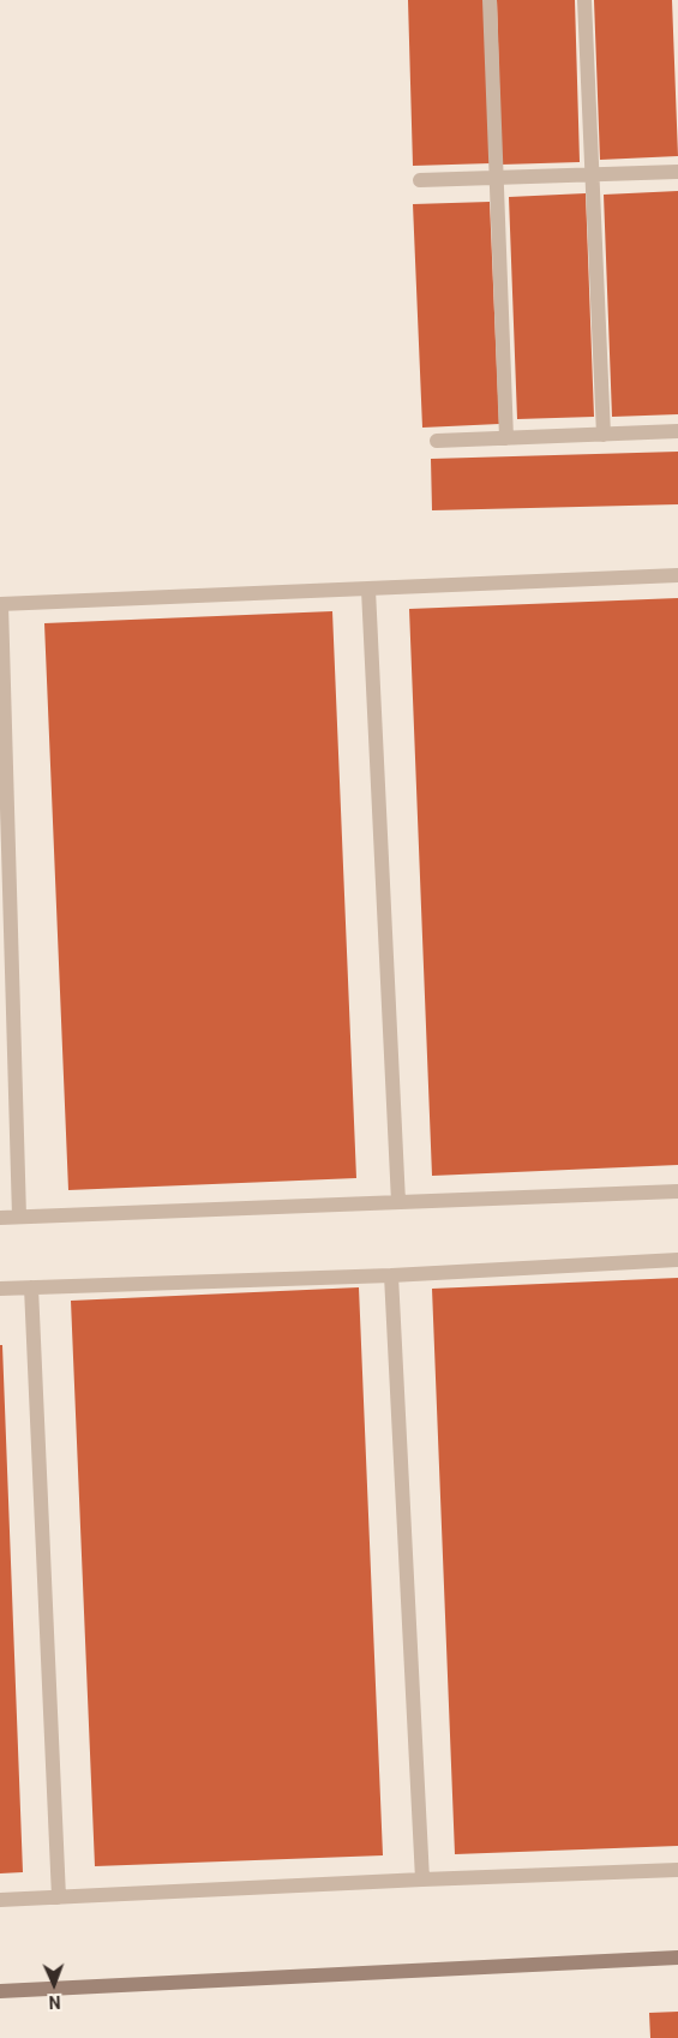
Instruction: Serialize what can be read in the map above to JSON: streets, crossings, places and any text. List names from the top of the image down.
{
  "north": "bottom"
}
